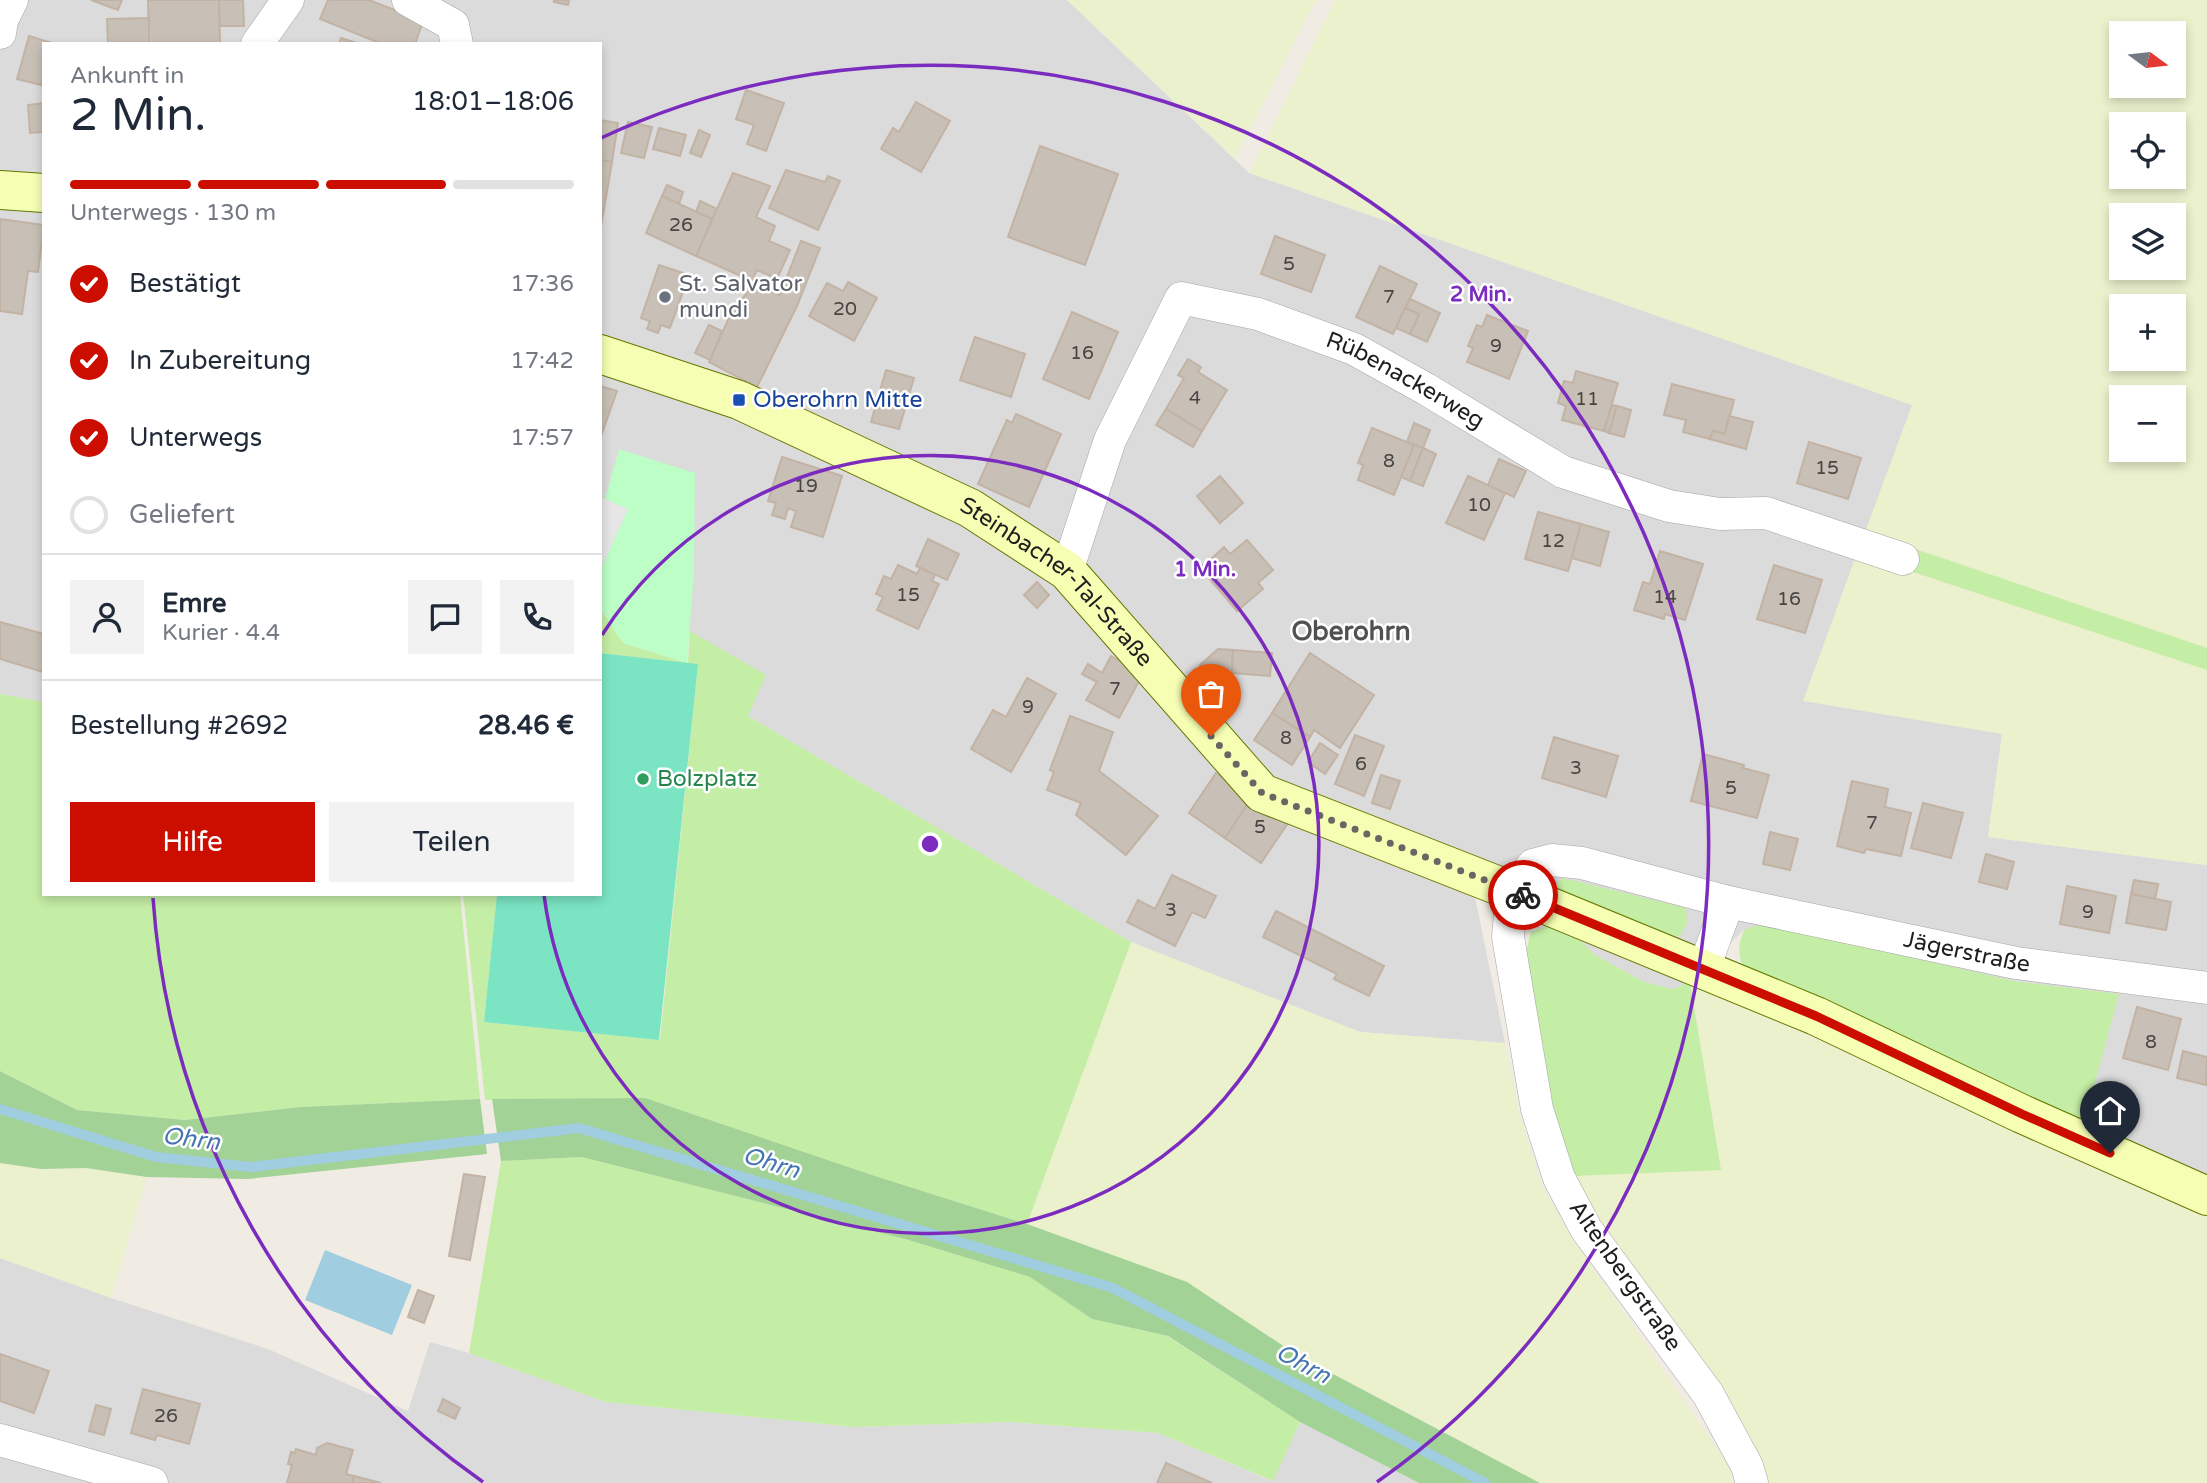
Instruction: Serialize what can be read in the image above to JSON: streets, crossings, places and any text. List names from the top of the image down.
{
  "streets": {
    "main road": ["Steinbacher-Tal-Straße"],
    "street": ["Rübenackerweg", "Jägerstraße", "Altenbergstraße"]
  },
  "crossings": [
    ["Rübenackerweg", "Steinbacher-Tal-Straße"],
    ["Steinbacher-Tal-Straße", "Jägerstraße"],
    ["Steinbacher-Tal-Straße", "Altenbergstraße"],
    ["Jägerstraße", "Altenbergstraße"]
  ],
  "districts": ["Oberohrn"],
  "water": ["Ohrn"],
  "places": {
    "other": ["St. Salvator mundi", "Bolzplatz"],
    "transit": ["Oberohrn Mitte"]
  },
  "house_numbers": [
    "26",
    "5",
    "7",
    "20",
    "9",
    "16",
    "4",
    "11",
    "8",
    "15",
    "19",
    "10",
    "12",
    "15",
    "14",
    "16",
    "7",
    "9",
    "8",
    "6",
    "3",
    "5",
    "7",
    "5",
    "3",
    "9",
    "8",
    "26"
  ],
  "north": "right",
  "page": {
    "map_buttons": ["+", "−"],
    "heading": ["2 Min.", "Ankunft in", "18:01–18:06"],
    "panel": [
      "Emre",
      "Kurier · 4.4",
      "Bestellung #2692",
      "28.46 €"
    ],
    "bar": "Unterwegs · 130 m",
    "list": [
      ["Bestätigt", "17:36"],
      ["In Zubereitung", "17:42"],
      ["Unterwegs", "17:57"],
      "Geliefert"
    ],
    "buttons": ["Hilfe", "Teilen"]
  },
  "rings": ["2 Min.", "1 Min."]
}
